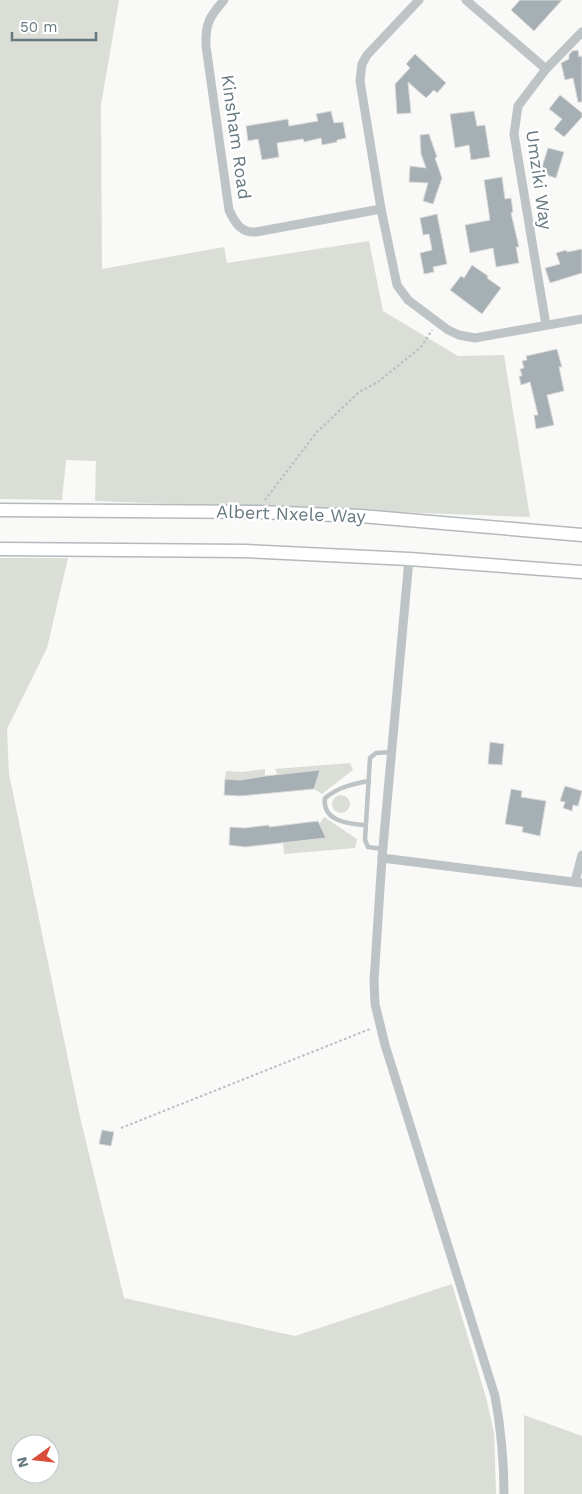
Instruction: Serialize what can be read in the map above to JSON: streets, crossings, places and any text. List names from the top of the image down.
{
  "streets": {
    "main road": ["Albert Nxele Way"],
    "street": ["Kinsham Road", "Umziki Way"]
  },
  "scale_bar": "50 m",
  "north": "left"
}
